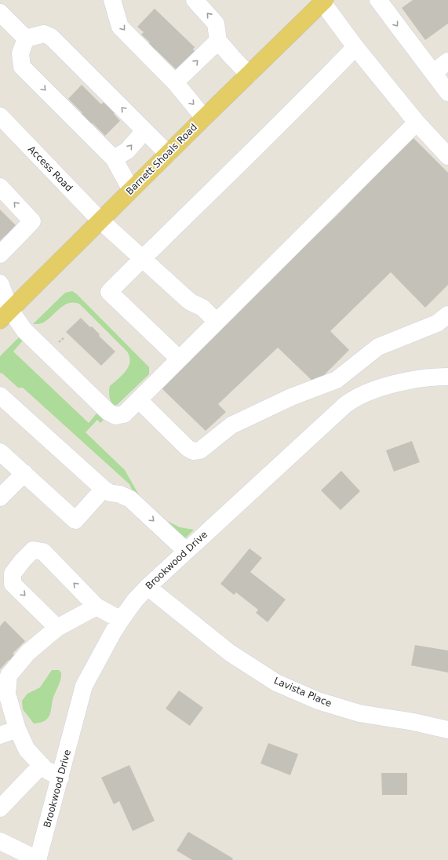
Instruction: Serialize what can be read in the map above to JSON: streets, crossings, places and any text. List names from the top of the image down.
{
  "streets": {
    "main road": ["Barnett Shoals Road"],
    "street": ["Access Road", "Brookwood Drive", "Lavista Place"]
  },
  "crossings": [
    ["Barnett Shoals Road", "Access Road"],
    ["Brookwood Drive", "Lavista Place"]
  ]
}
